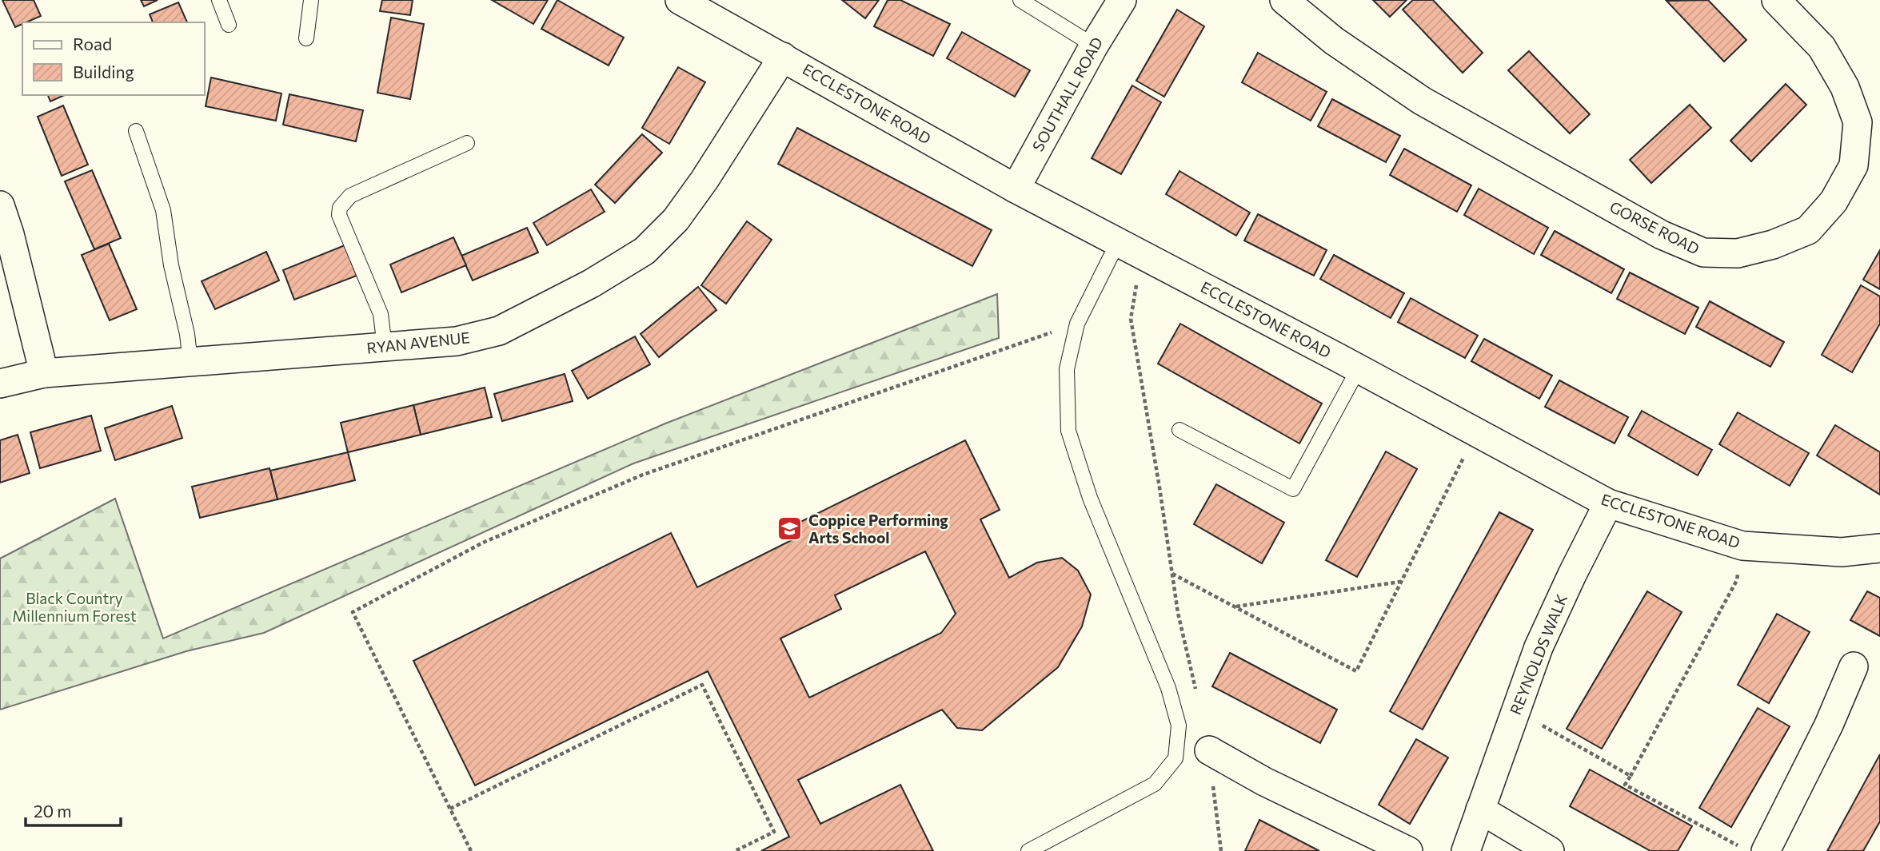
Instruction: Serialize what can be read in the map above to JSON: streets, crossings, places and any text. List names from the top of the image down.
{
  "streets": {
    "street": [
      "SOUTHALL ROAD",
      "ECCLESTONE ROAD",
      "GORSE ROAD",
      "RYAN AVENUE",
      "REYNOLDS WALK"
    ]
  },
  "crossings": [
    ["SOUTHALL ROAD", "ECCLESTONE ROAD"],
    ["ECCLESTONE ROAD", "RYAN AVENUE"],
    ["ECCLESTONE ROAD", "REYNOLDS WALK"]
  ],
  "parks": ["Black Country Millennium Forest"],
  "places": {
    "school or university": ["Coppice Performing Arts School"]
  },
  "legend": ["Road", "Building"],
  "scale_bar": "20 m"
}
